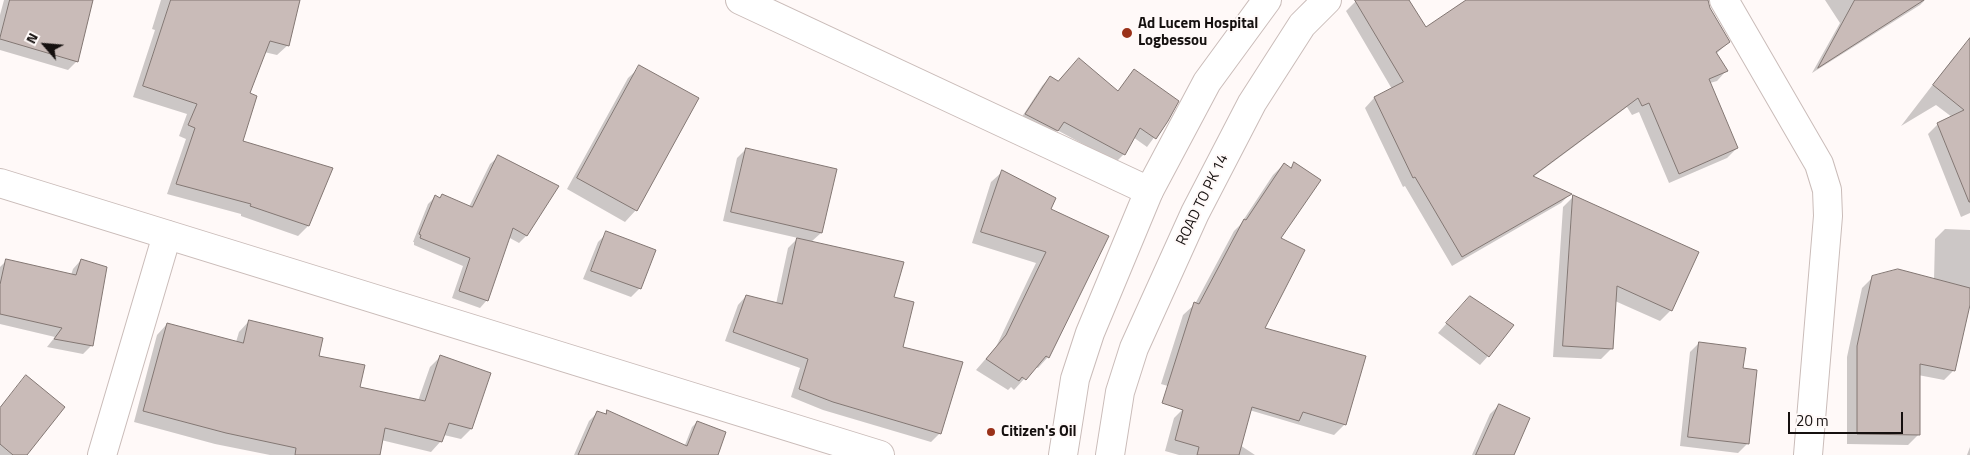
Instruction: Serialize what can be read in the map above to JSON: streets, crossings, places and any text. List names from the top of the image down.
{
  "streets": {
    "main road": ["ROAD TO PK 14"]
  },
  "places": ["Ad Lucem Hospital Logbessou", "Citizen's Oil"],
  "scale_bar": "20 m",
  "north": "top left"
}
